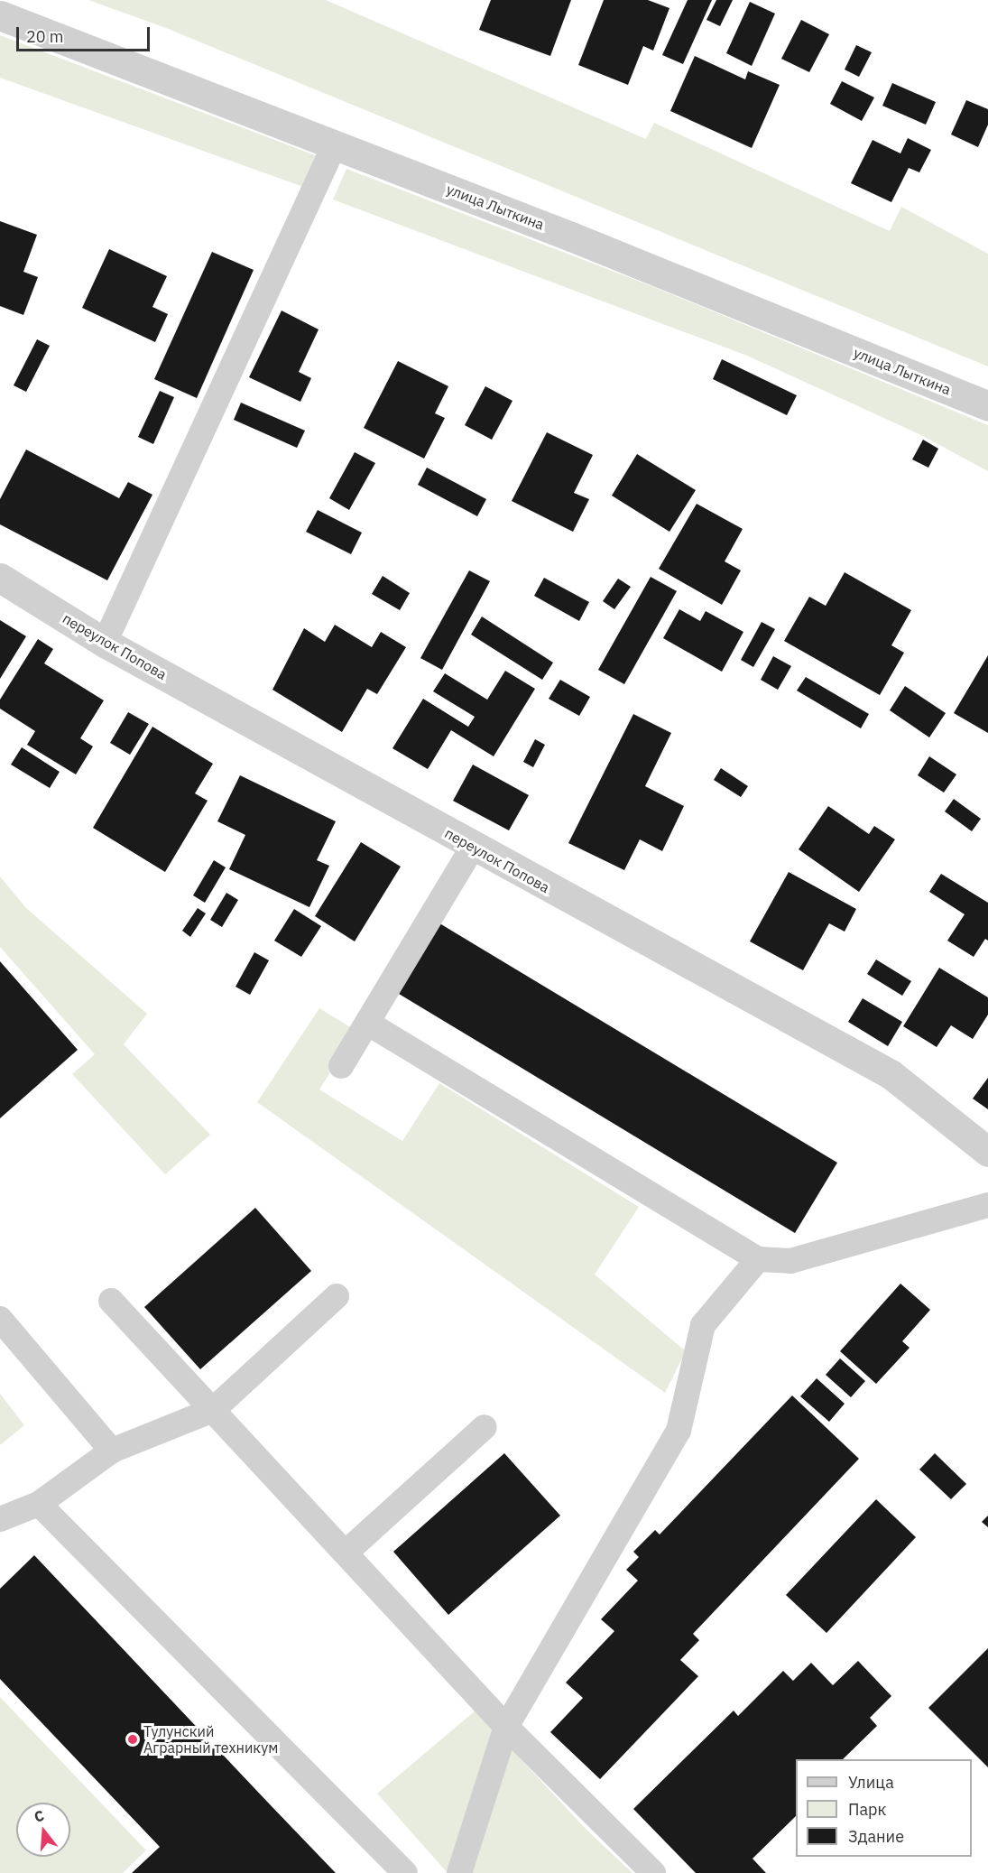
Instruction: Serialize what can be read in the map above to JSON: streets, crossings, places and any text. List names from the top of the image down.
{
  "streets": {
    "street": ["улица Лыткина", "переулок Попова"]
  },
  "places": ["Тулунский Аграрный техникум"],
  "legend": ["Улица", "Парк", "Здание"],
  "scale_bar": "20 m",
  "north": "top"
}
